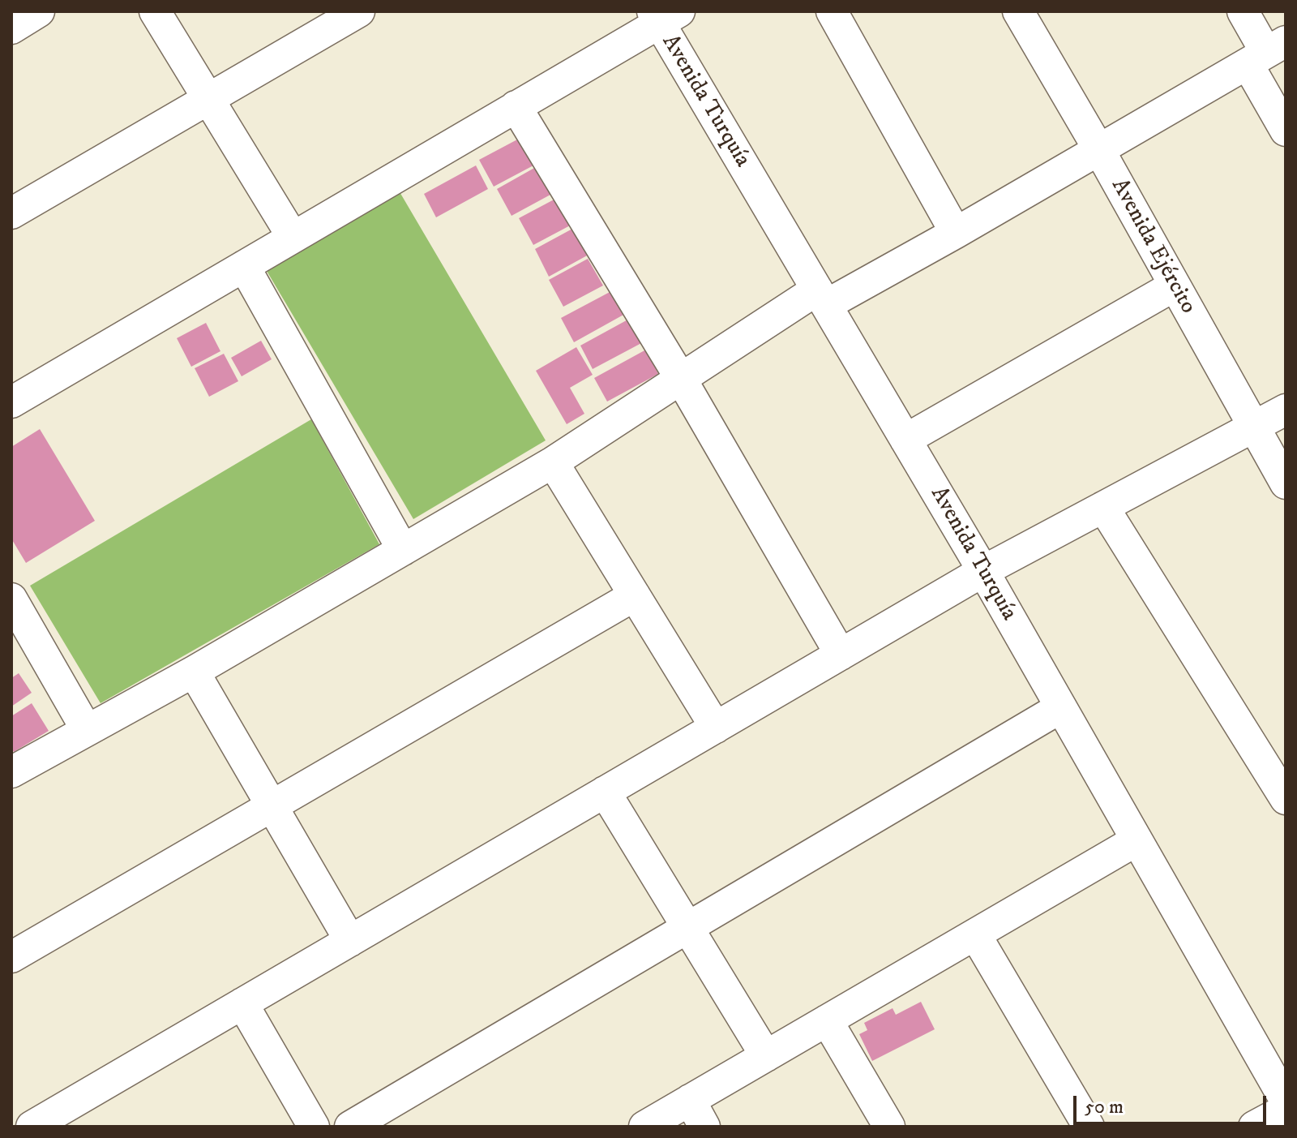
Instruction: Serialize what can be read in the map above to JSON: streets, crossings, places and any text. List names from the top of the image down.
{
  "streets": {
    "street": ["Avenida Turquía", "Avenida Ejército"]
  },
  "scale_bar": "50 m"
}
